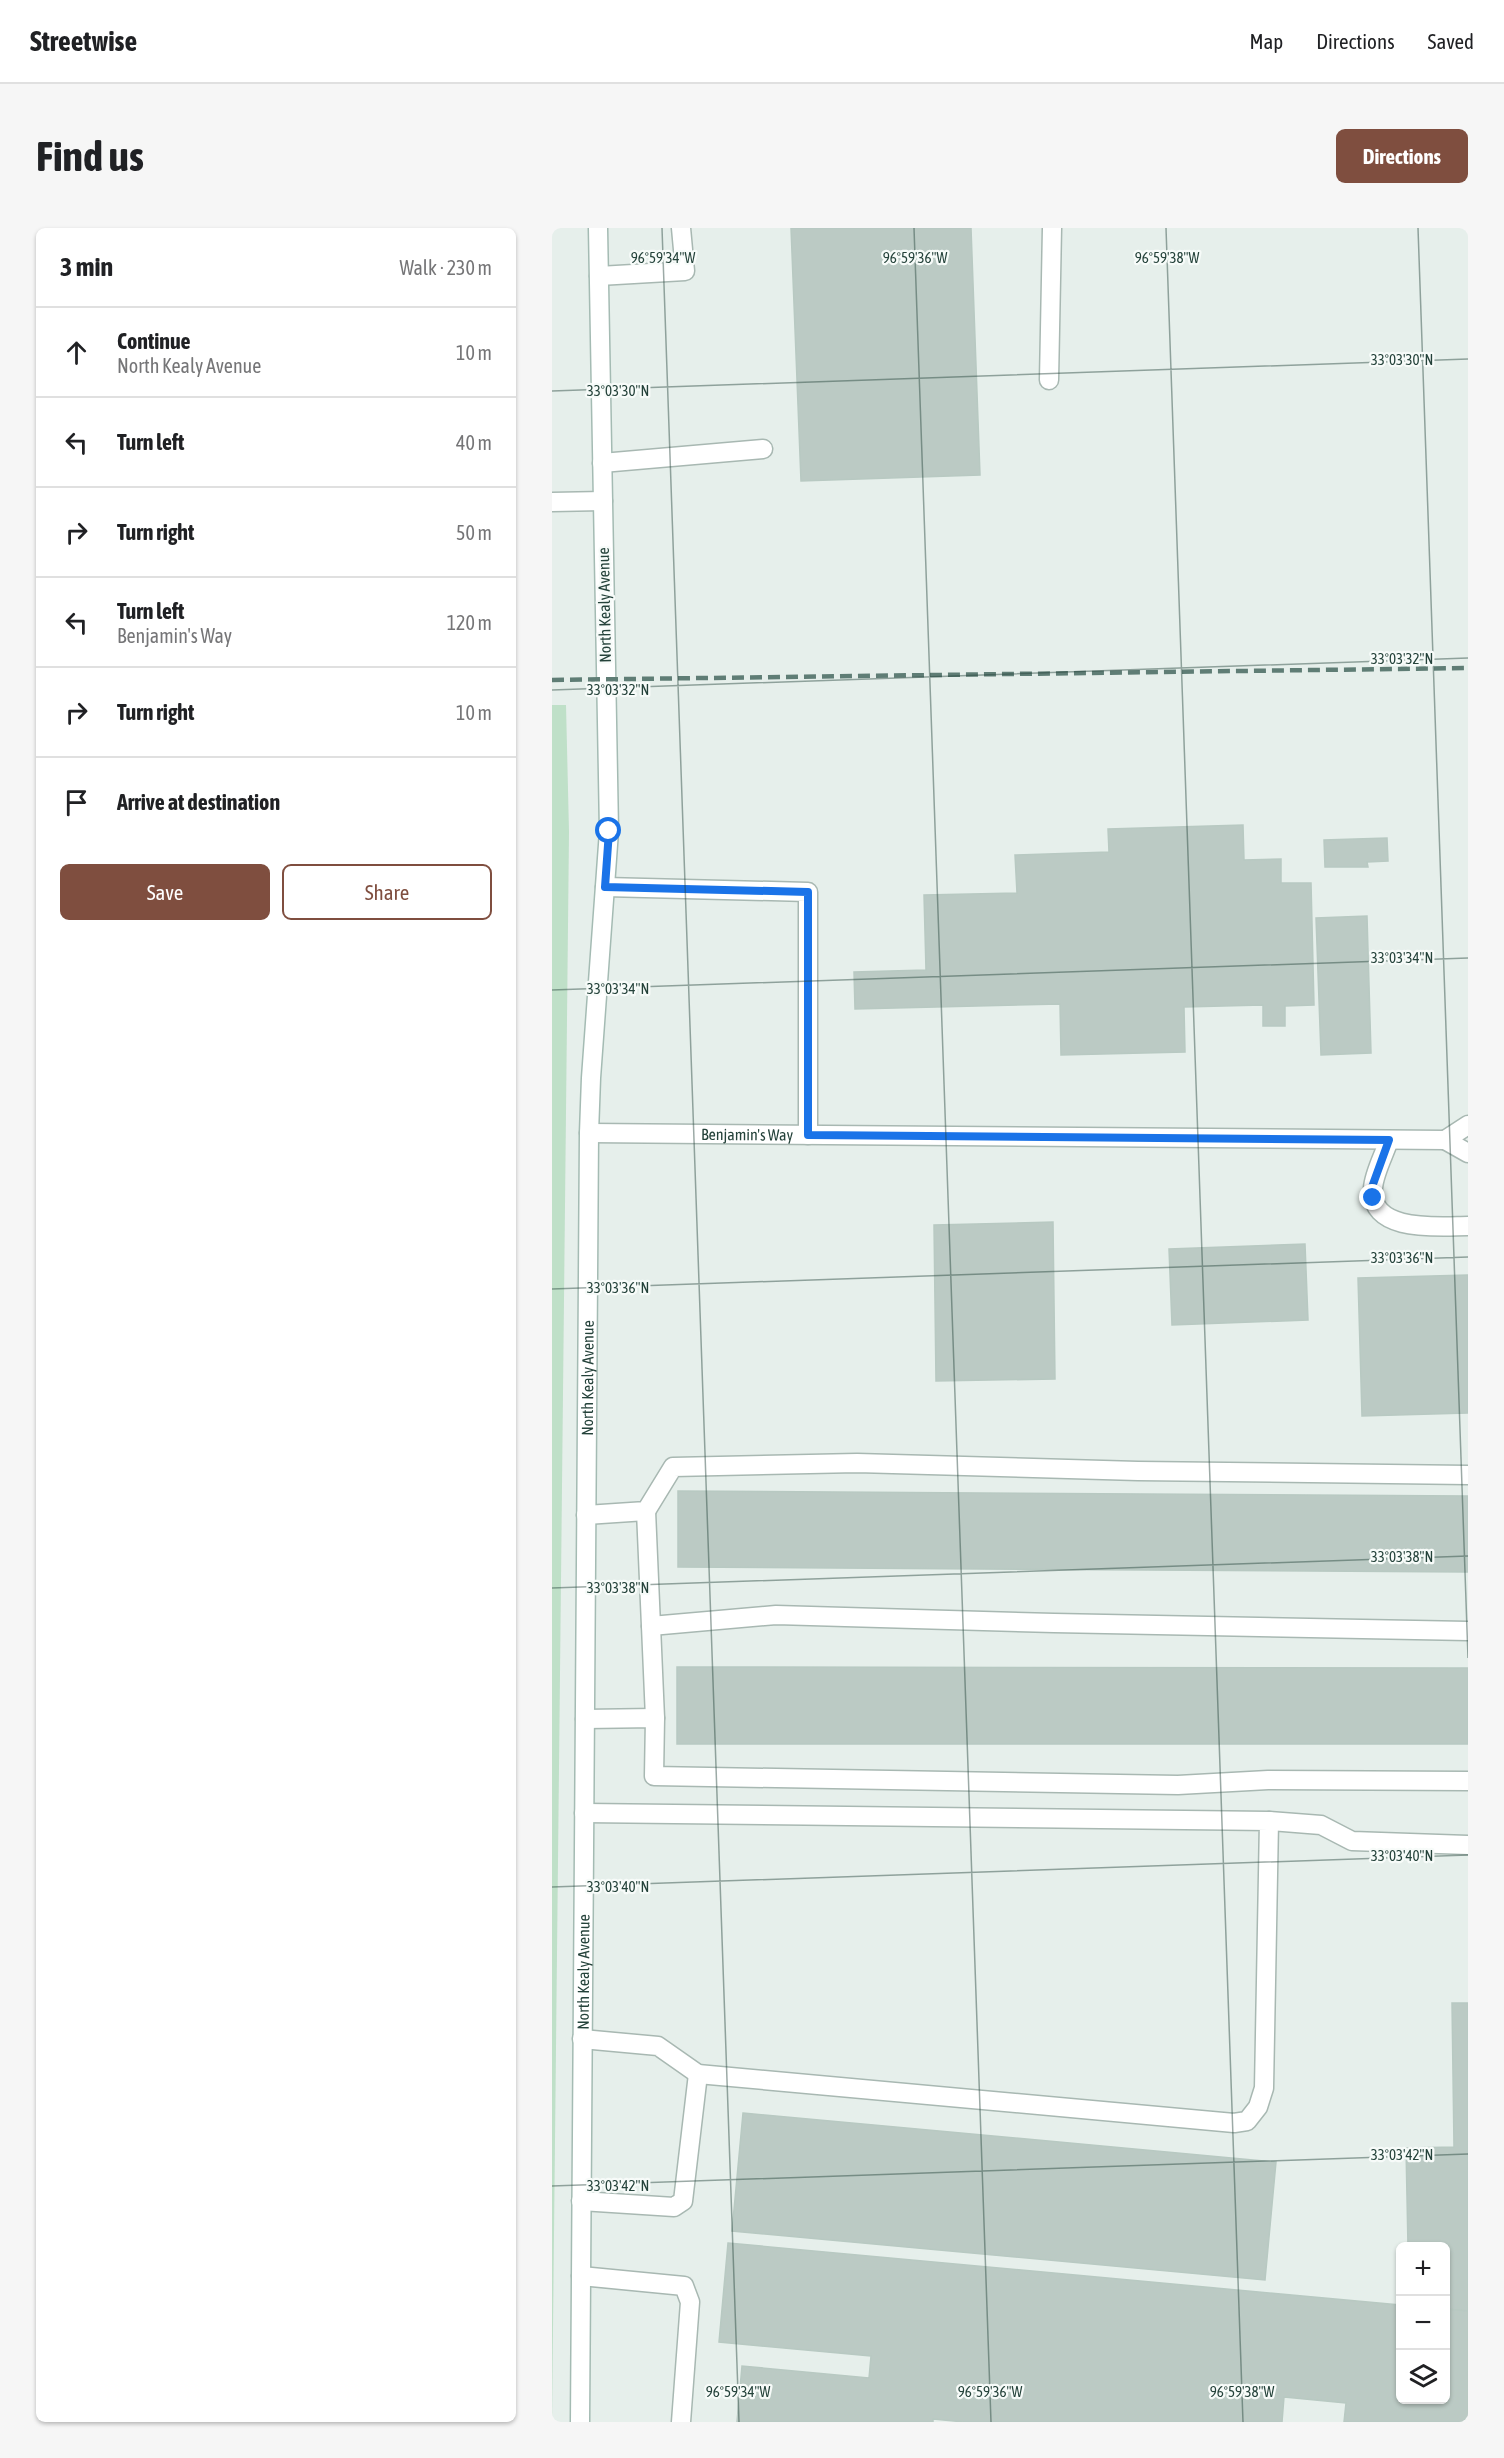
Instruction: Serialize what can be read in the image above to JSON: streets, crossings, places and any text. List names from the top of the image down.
{
  "streets": {
    "street": ["North Kealy Avenue", "Benjamin's Way"]
  },
  "crossings": [
    ["North Kealy Avenue", "Benjamin's Way"]
  ],
  "page": {
    "header": "Streetwise",
    "nav": ["Map", "Directions", "Saved"],
    "buttons": [
      "Directions",
      ["Save", "Share"]
    ],
    "title": "Find us",
    "heading": ["3 min", "Walk · 230 m"],
    "list": [
      ["Continue", "North Kealy Avenue", "10 m"],
      ["Turn left", "40 m"],
      ["Turn right", "50 m"],
      ["Turn left", "Benjamin's Way", "120 m"],
      ["Turn right", "10 m"],
      "Arrive at destination"
    ],
    "map_buttons": ["+", "−"]
  },
  "coordinates": [
    "96°59'34\"W",
    "96°59'36\"W",
    "96°59'38\"W",
    "33°03'30\"N",
    "33°03'32\"N",
    "33°03'34\"N",
    "33°03'36\"N",
    "33°03'38\"N",
    "33°03'40\"N",
    "33°03'42\"N"
  ]
}
